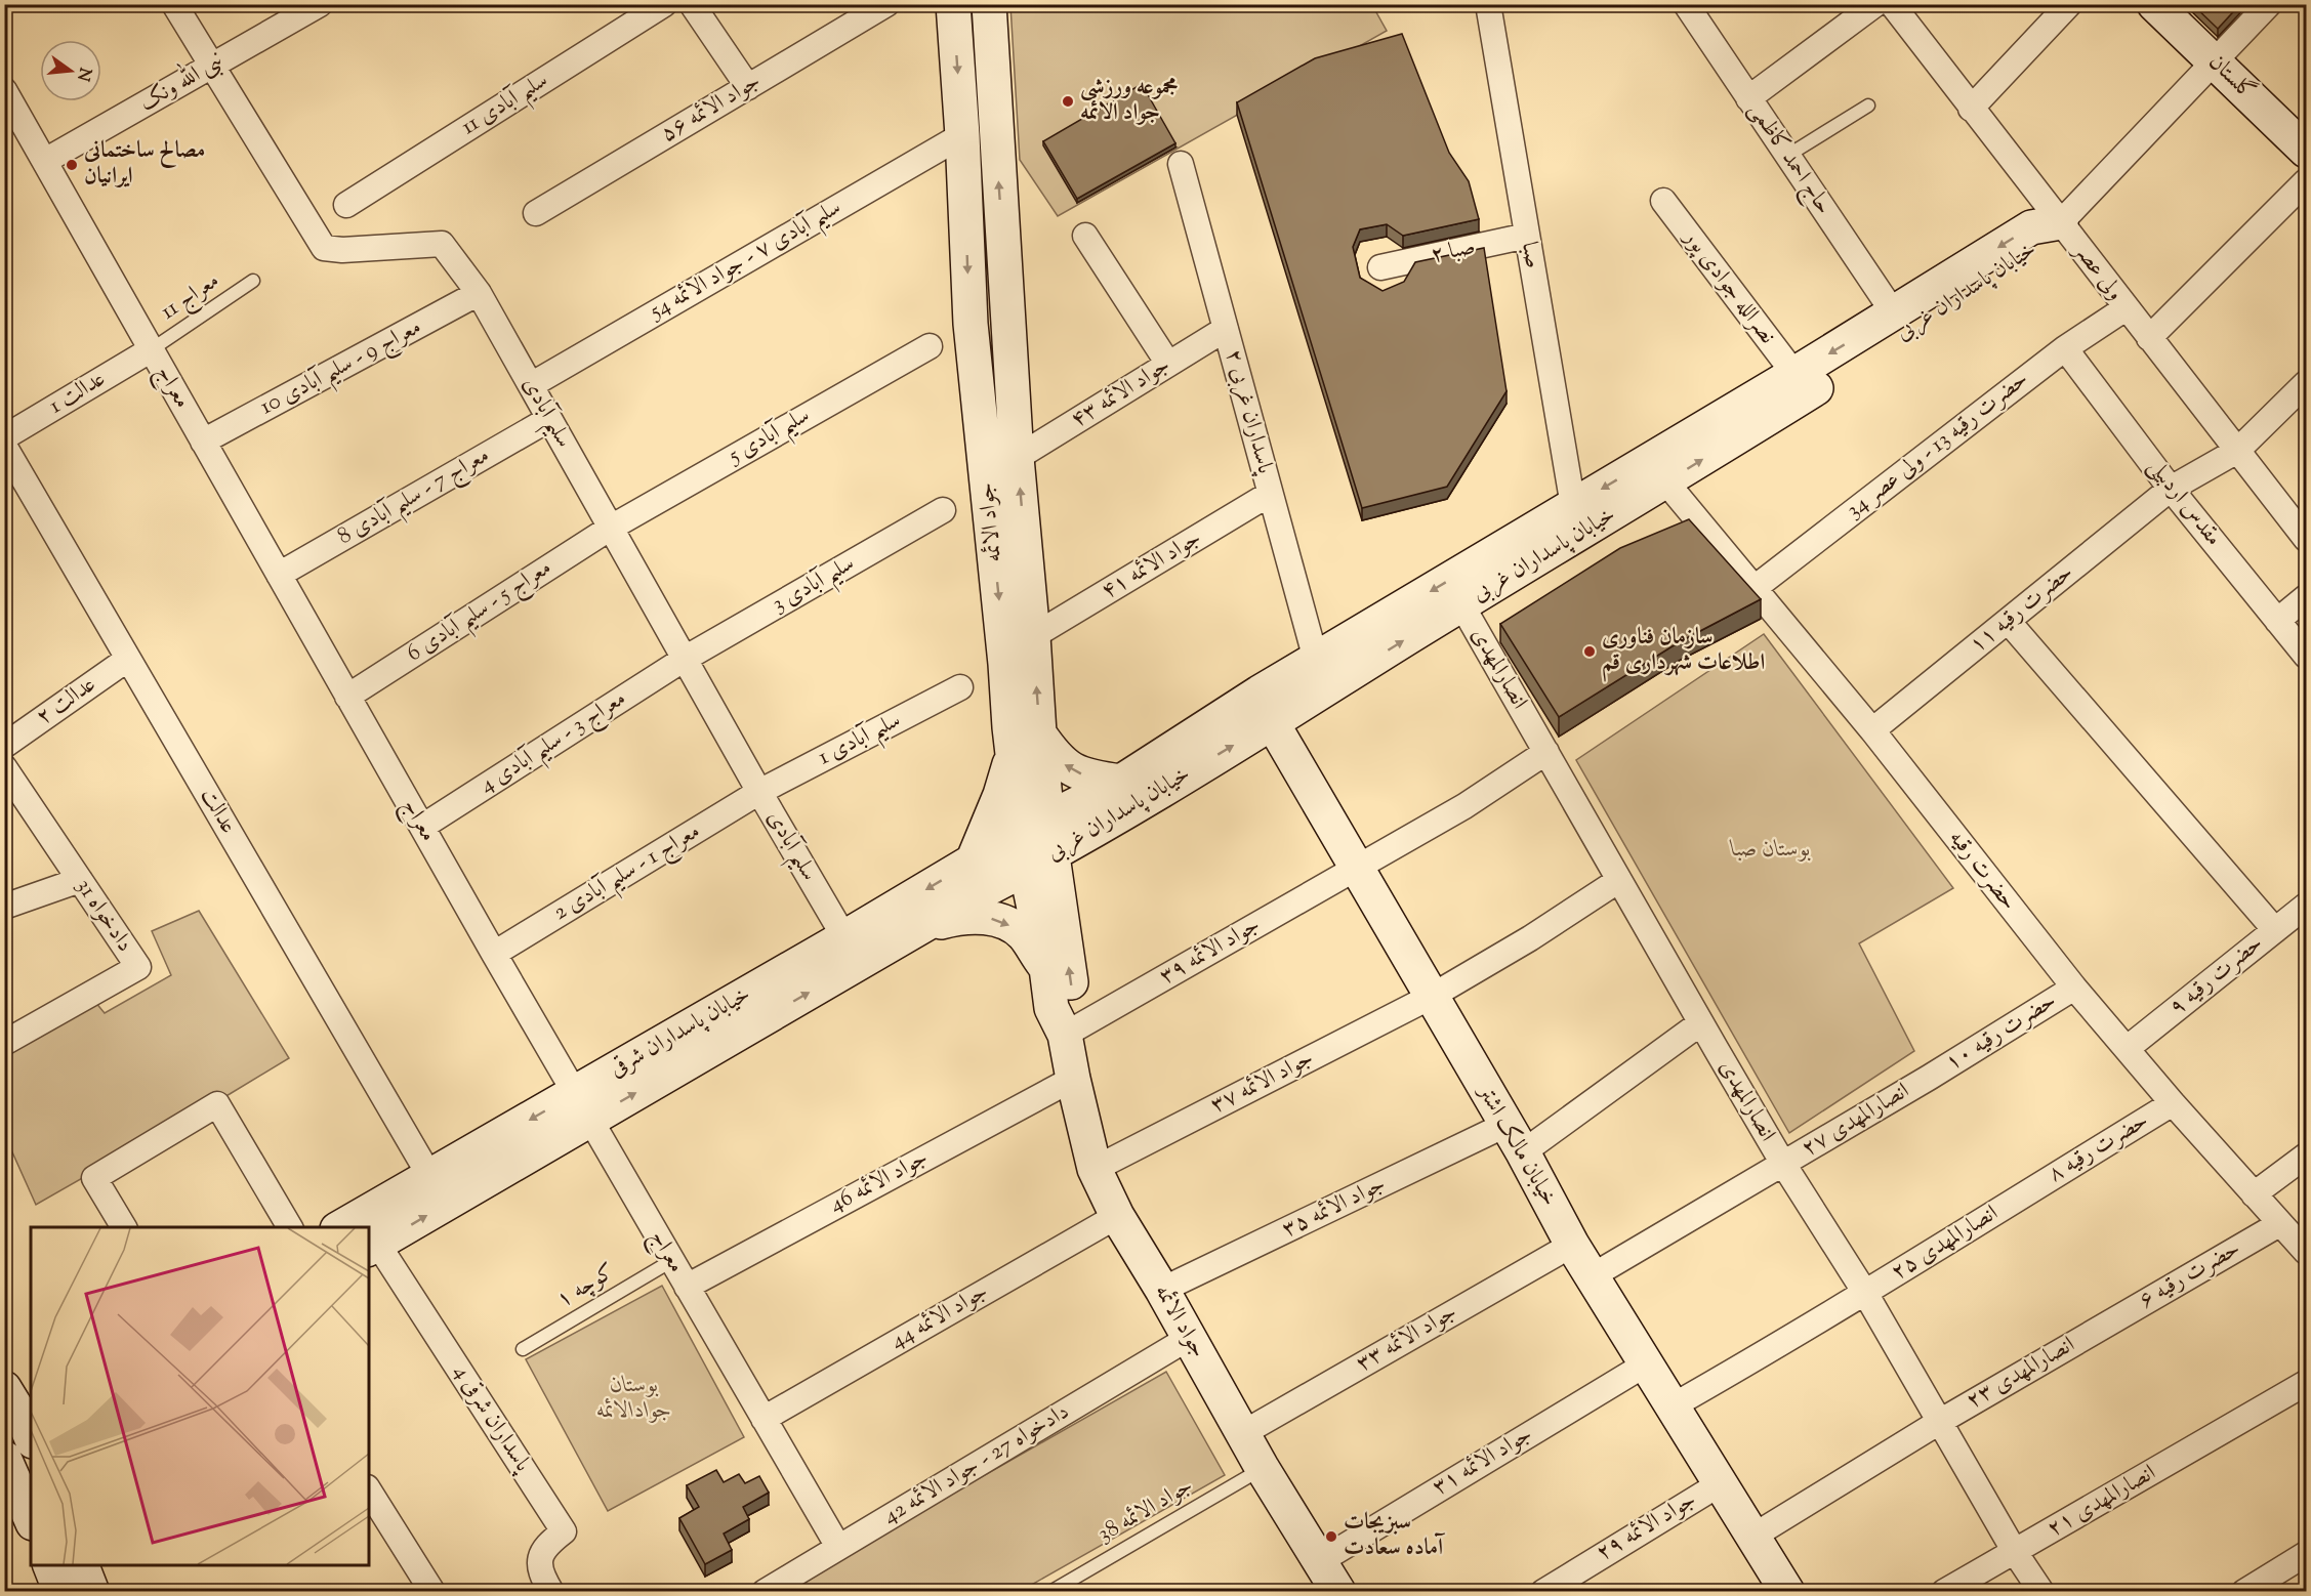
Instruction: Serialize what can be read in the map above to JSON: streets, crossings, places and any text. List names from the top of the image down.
{
  "streets": {
    "street": [
      "گلستان",
      "نبی الله ونک",
      "سلیم آبادی 11",
      "جواد الائمه ۵۶",
      "حاج احمد کاظمی",
      "صبا ۲",
      "صبا",
      "سلیم آبادی ۷ - جواد الائمه 54",
      "ولی عصر",
      "نصرالله جوادی پور",
      "خیابان پاسداران غربی",
      "معراج 9 - سلیم آبادی 10",
      "معراج",
      "عدالت 1",
      "جواد الائمه ۴۳",
      "پاسداران غربی ۲",
      "سلیم آبادی",
      "سلیم آبادی 5",
      "حضرت رقیه 13 - ولی عصر 34",
      "معراج 7 - سلیم آبادی 8",
      "مقدس اردبیلی",
      "جواد الائمه",
      "جواد الائمه ۴۱",
      "سلیم آبادی 3",
      "حضرت رقیه ۱۱",
      "معراج 5 - سلیم آبادی 6",
      "انصارالمهدی",
      "عدالت ۲",
      "سلیم آبادی 1",
      "معراج 3 - سلیم آبادی 4",
      "عدالت",
      "حضرت رقیه",
      "معراج 1 - سلیم آبادی 2",
      "دادخواه 31",
      "جواد الائمه ۳۹",
      "حضرت رقیه ۹",
      "خیابان پاسداران شرقی",
      "حضرت رقیه ۱۰",
      "جواد الائمه ۳۷",
      "انصارالمهدی ۲۷",
      "خیابان مالک اشتر",
      "حضرت رقیه ۸",
      "جواد الائمه 46",
      "جواد الائمه ۳۵",
      "انصارالمهدی ۲۵",
      "حضرت رقیه ۶",
      "جواد الائمه 44",
      "جواد الائمه ۳۳",
      "انصارالمهدی ۲۳",
      "پاسداران شرقی 4",
      "جواد الائمه ۳۱",
      "دادخواه 27 - جواد الائمه 42",
      "انصارالمهدی ۲۱",
      "جواد الائمه ۲۹"
    ],
    "lane": ["معراج 11", "کوچه ۱", "جواد الائمه 38"]
  },
  "crossings": [
    ["نبی الله ونک", "معراج"],
    ["نبی الله ونک", "سلیم آبادی"],
    ["حاج احمد کاظمی", "خیابان پاسداران غربی"],
    ["صبا ۲", "صبا"],
    ["صبا", "خیابان پاسداران غربی"],
    ["سلیم آبادی ۷ - جواد الائمه 54", "سلیم آبادی"],
    ["سلیم آبادی ۷ - جواد الائمه 54", "جواد الائمه"],
    ["ولی عصر", "خیابان پاسداران غربی"],
    ["ولی عصر", "حضرت رقیه 13 - ولی عصر 34"],
    ["ولی عصر", "حضرت رقیه ۱۱"],
    ["نصرالله جوادی پور", "خیابان پاسداران غربی"],
    ["خیابان پاسداران غربی", "پاسداران غربی ۲"],
    ["خیابان پاسداران غربی", "جواد الائمه"],
    ["خیابان پاسداران غربی", "انصارالمهدی"],
    ["خیابان پاسداران غربی", "حضرت رقیه"],
    ["خیابان پاسداران غربی", "خیابان پاسداران شرقی"],
    ["خیابان پاسداران غربی", "خیابان مالک اشتر"],
    ["معراج 11", "معراج"],
    ["معراج 11", "عدالت 1"],
    ["معراج 9 - سلیم آبادی 10", "معراج"],
    ["معراج 9 - سلیم آبادی 10", "سلیم آبادی"],
    ["معراج", "عدالت 1"],
    ["معراج", "معراج 7 - سلیم آبادی 8"],
    ["معراج", "معراج 5 - سلیم آبادی 6"],
    ["معراج", "معراج 3 - سلیم آبادی 4"],
    ["معراج", "معراج 1 - سلیم آبادی 2"],
    ["معراج", "خیابان پاسداران شرقی"],
    ["معراج", "جواد الائمه 46"],
    ["معراج", "کوچه ۱"],
    ["معراج", "جواد الائمه 44"],
    ["معراج", "دادخواه 27 - جواد الائمه 42"],
    ["جواد الائمه ۴۳", "پاسداران غربی ۲"],
    ["جواد الائمه ۴۳", "جواد الائمه"],
    ["پاسداران غربی ۲", "جواد الائمه ۴۱"],
    ["سلیم آبادی", "سلیم آبادی 5"],
    ["سلیم آبادی", "معراج 7 - سلیم آبادی 8"],
    ["سلیم آبادی", "سلیم آبادی 3"],
    ["سلیم آبادی", "معراج 5 - سلیم آبادی 6"],
    ["سلیم آبادی", "سلیم آبادی 1"],
    ["سلیم آبادی", "معراج 3 - سلیم آبادی 4"],
    ["سلیم آبادی", "معراج 1 - سلیم آبادی 2"],
    ["سلیم آبادی", "خیابان پاسداران شرقی"],
    ["سلیم آبادی 5", "معراج 5 - سلیم آبادی 6"],
    ["حضرت رقیه 13 - ولی عصر 34", "مقدس اردبیلی"],
    ["حضرت رقیه 13 - ولی عصر 34", "حضرت رقیه"],
    ["مقدس اردبیلی", "حضرت رقیه ۱۱"],
    ["جواد الائمه", "جواد الائمه ۴۱"],
    ["جواد الائمه", "جواد الائمه ۳۹"],
    ["جواد الائمه", "خیابان پاسداران شرقی"],
    ["جواد الائمه", "جواد الائمه ۳۷"],
    ["جواد الائمه", "جواد الائمه 46"],
    ["جواد الائمه", "جواد الائمه ۳۵"],
    ["جواد الائمه", "جواد الائمه 44"],
    ["جواد الائمه", "جواد الائمه ۳۳"],
    ["جواد الائمه", "جواد الائمه ۳۱"],
    ["جواد الائمه", "دادخواه 27 - جواد الائمه 42"],
    ["جواد الائمه", "جواد الائمه 38"],
    ["سلیم آبادی 3", "معراج 3 - سلیم آبادی 4"],
    ["حضرت رقیه ۱۱", "حضرت رقیه"],
    ["انصارالمهدی", "جواد الائمه ۳۹"],
    ["انصارالمهدی", "جواد الائمه ۳۷"],
    ["انصارالمهدی", "انصارالمهدی ۲۷"],
    ["انصارالمهدی", "جواد الائمه ۳۵"],
    ["انصارالمهدی", "انصارالمهدی ۲۵"],
    ["انصارالمهدی", "انصارالمهدی ۲۳"],
    ["انصارالمهدی", "انصارالمهدی ۲۱"],
    ["عدالت ۲", "عدالت"],
    ["سلیم آبادی 1", "معراج 1 - سلیم آبادی 2"],
    ["عدالت", "خیابان پاسداران شرقی"],
    ["حضرت رقیه", "حضرت رقیه ۹"],
    ["حضرت رقیه", "حضرت رقیه ۱۰"],
    ["حضرت رقیه", "حضرت رقیه ۸"],
    ["حضرت رقیه", "حضرت رقیه ۶"],
    ["جواد الائمه ۳۹", "خیابان مالک اشتر"],
    ["خیابان پاسداران شرقی", "پاسداران شرقی 4"],
    ["حضرت رقیه ۱۰", "انصارالمهدی ۲۷"],
    ["جواد الائمه ۳۷", "خیابان مالک اشتر"],
    ["انصارالمهدی ۲۷", "خیابان مالک اشتر"],
    ["خیابان مالک اشتر", "جواد الائمه ۳۵"],
    ["خیابان مالک اشتر", "انصارالمهدی ۲۵"],
    ["خیابان مالک اشتر", "جواد الائمه ۳۳"],
    ["خیابان مالک اشتر", "انصارالمهدی ۲۳"],
    ["خیابان مالک اشتر", "جواد الائمه ۳۱"],
    ["خیابان مالک اشتر", "جواد الائمه ۲۹"],
    ["حضرت رقیه ۸", "انصارالمهدی ۲۵"],
    ["حضرت رقیه ۶", "انصارالمهدی ۲۳"]
  ],
  "parks": ["بوستان صبا", "بوستان جوادالائمه"],
  "places": [
    "مجموعه ورزشی جواد الائمه",
    "مصالح ساختمانی ایرانیان",
    "سازمان فناوری اطلاعات شهرداری قم",
    "سبزیجات آماده سعادت"
  ],
  "north": "right"
}
